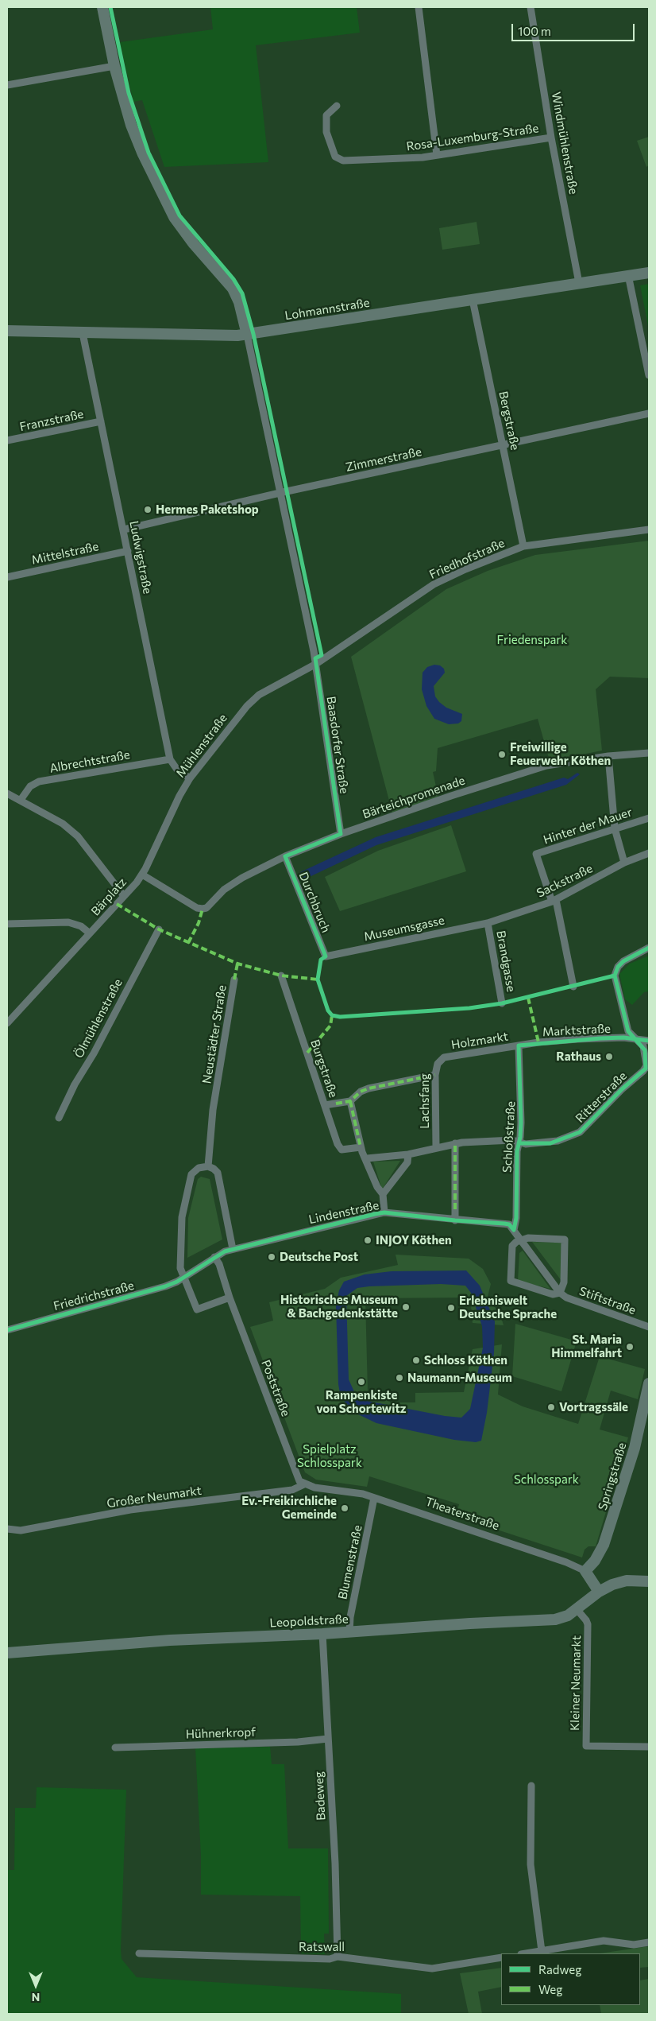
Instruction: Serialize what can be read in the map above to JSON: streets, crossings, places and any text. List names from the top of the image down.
{
  "streets": {
    "main road": ["Lohmannstraße", "Springstraße", "Leopoldstraße"],
    "street": [
      "Rosa-Luxemburg-Straße",
      "Windmühlenstraße",
      "Franzstraße",
      "Bergstraße",
      "Zimmerstraße",
      "Mittelstraße",
      "Ludwigstraße",
      "Friedhofstraße",
      "Baasdorfer Straße",
      "Mühlenstraße",
      "Albrechtstraße",
      "Bärteichpromenade",
      "Hinter der Mauer",
      "Sackstraße",
      "Bärplatz",
      "Durchbruch",
      "Museumsgasse",
      "Brandgasse",
      "Ölmühlenstraße",
      "Marktstraße",
      "Neustädter Straße",
      "Holzmarkt",
      "Burgstraße",
      "Ritterstraße",
      "Lachsfang",
      "Schloßstraße",
      "Lindenstraße",
      "Friedrichstraße",
      "Stiftstraße",
      "Poststraße",
      "Großer Neumarkt",
      "Theaterstraße",
      "Blumenstraße",
      "Kleiner Neumarkt",
      "Hühnerkropf",
      "Badeweg",
      "Ratswall"
    ]
  },
  "crossings": [
    ["Rosa-Luxemburg-Straße", "Windmühlenstraße"],
    ["Windmühlenstraße", "Lohmannstraße"],
    ["Lohmannstraße", "Bergstraße"],
    ["Lohmannstraße", "Ludwigstraße"],
    ["Lohmannstraße", "Baasdorfer Straße"],
    ["Franzstraße", "Ludwigstraße"],
    ["Bergstraße", "Zimmerstraße"],
    ["Bergstraße", "Friedhofstraße"],
    ["Zimmerstraße", "Ludwigstraße"],
    ["Zimmerstraße", "Baasdorfer Straße"],
    ["Mittelstraße", "Ludwigstraße"],
    ["Ludwigstraße", "Albrechtstraße"],
    ["Friedhofstraße", "Baasdorfer Straße"],
    ["Friedhofstraße", "Mühlenstraße"],
    ["Baasdorfer Straße", "Mühlenstraße"],
    ["Baasdorfer Straße", "Bärteichpromenade"],
    ["Mühlenstraße", "Bärteichpromenade"],
    ["Mühlenstraße", "Bärplatz"],
    ["Bärteichpromenade", "Bärplatz"],
    ["Bärteichpromenade", "Durchbruch"],
    ["Hinter der Mauer", "Sackstraße"],
    ["Sackstraße", "Museumsgasse"],
    ["Sackstraße", "Brandgasse"],
    ["Durchbruch", "Museumsgasse"],
    ["Museumsgasse", "Brandgasse"],
    ["Marktstraße", "Holzmarkt"],
    ["Marktstraße", "Schloßstraße"],
    ["Holzmarkt", "Lachsfang"],
    ["Holzmarkt", "Schloßstraße"],
    ["Ritterstraße", "Lachsfang"],
    ["Ritterstraße", "Schloßstraße"],
    ["Schloßstraße", "Lindenstraße"],
    ["Lindenstraße", "Friedrichstraße"],
    ["Lindenstraße", "Poststraße"],
    ["Poststraße", "Großer Neumarkt"],
    ["Poststraße", "Theaterstraße"],
    ["Springstraße", "Theaterstraße"],
    ["Großer Neumarkt", "Theaterstraße"],
    ["Theaterstraße", "Blumenstraße"],
    ["Blumenstraße", "Leopoldstraße"],
    ["Leopoldstraße", "Kleiner Neumarkt"],
    ["Leopoldstraße", "Badeweg"],
    ["Hühnerkropf", "Badeweg"],
    ["Badeweg", "Ratswall"]
  ],
  "parks": ["Friedenspark", "Spielplatz Schlosspark", "Schlosspark"],
  "places": [
    "Hermes Paketshop",
    "Freiwillige Feuerwehr Köthen",
    "Rathaus",
    "INJOY Köthen",
    "Deutsche Post",
    "Historisches Museum & Bachgedenkstätte",
    "Erlebniswelt Deutsche Sprache",
    "St. Maria Himmelfahrt",
    "Schloss Köthen",
    "Naumann-Museum",
    "Rampenkiste von Schortewitz",
    "Vortragssäle",
    "Ev.-Freikirchliche Gemeinde"
  ],
  "legend": ["Radweg", "Weg"],
  "scale_bar": "100 m",
  "north": "bottom"
}
